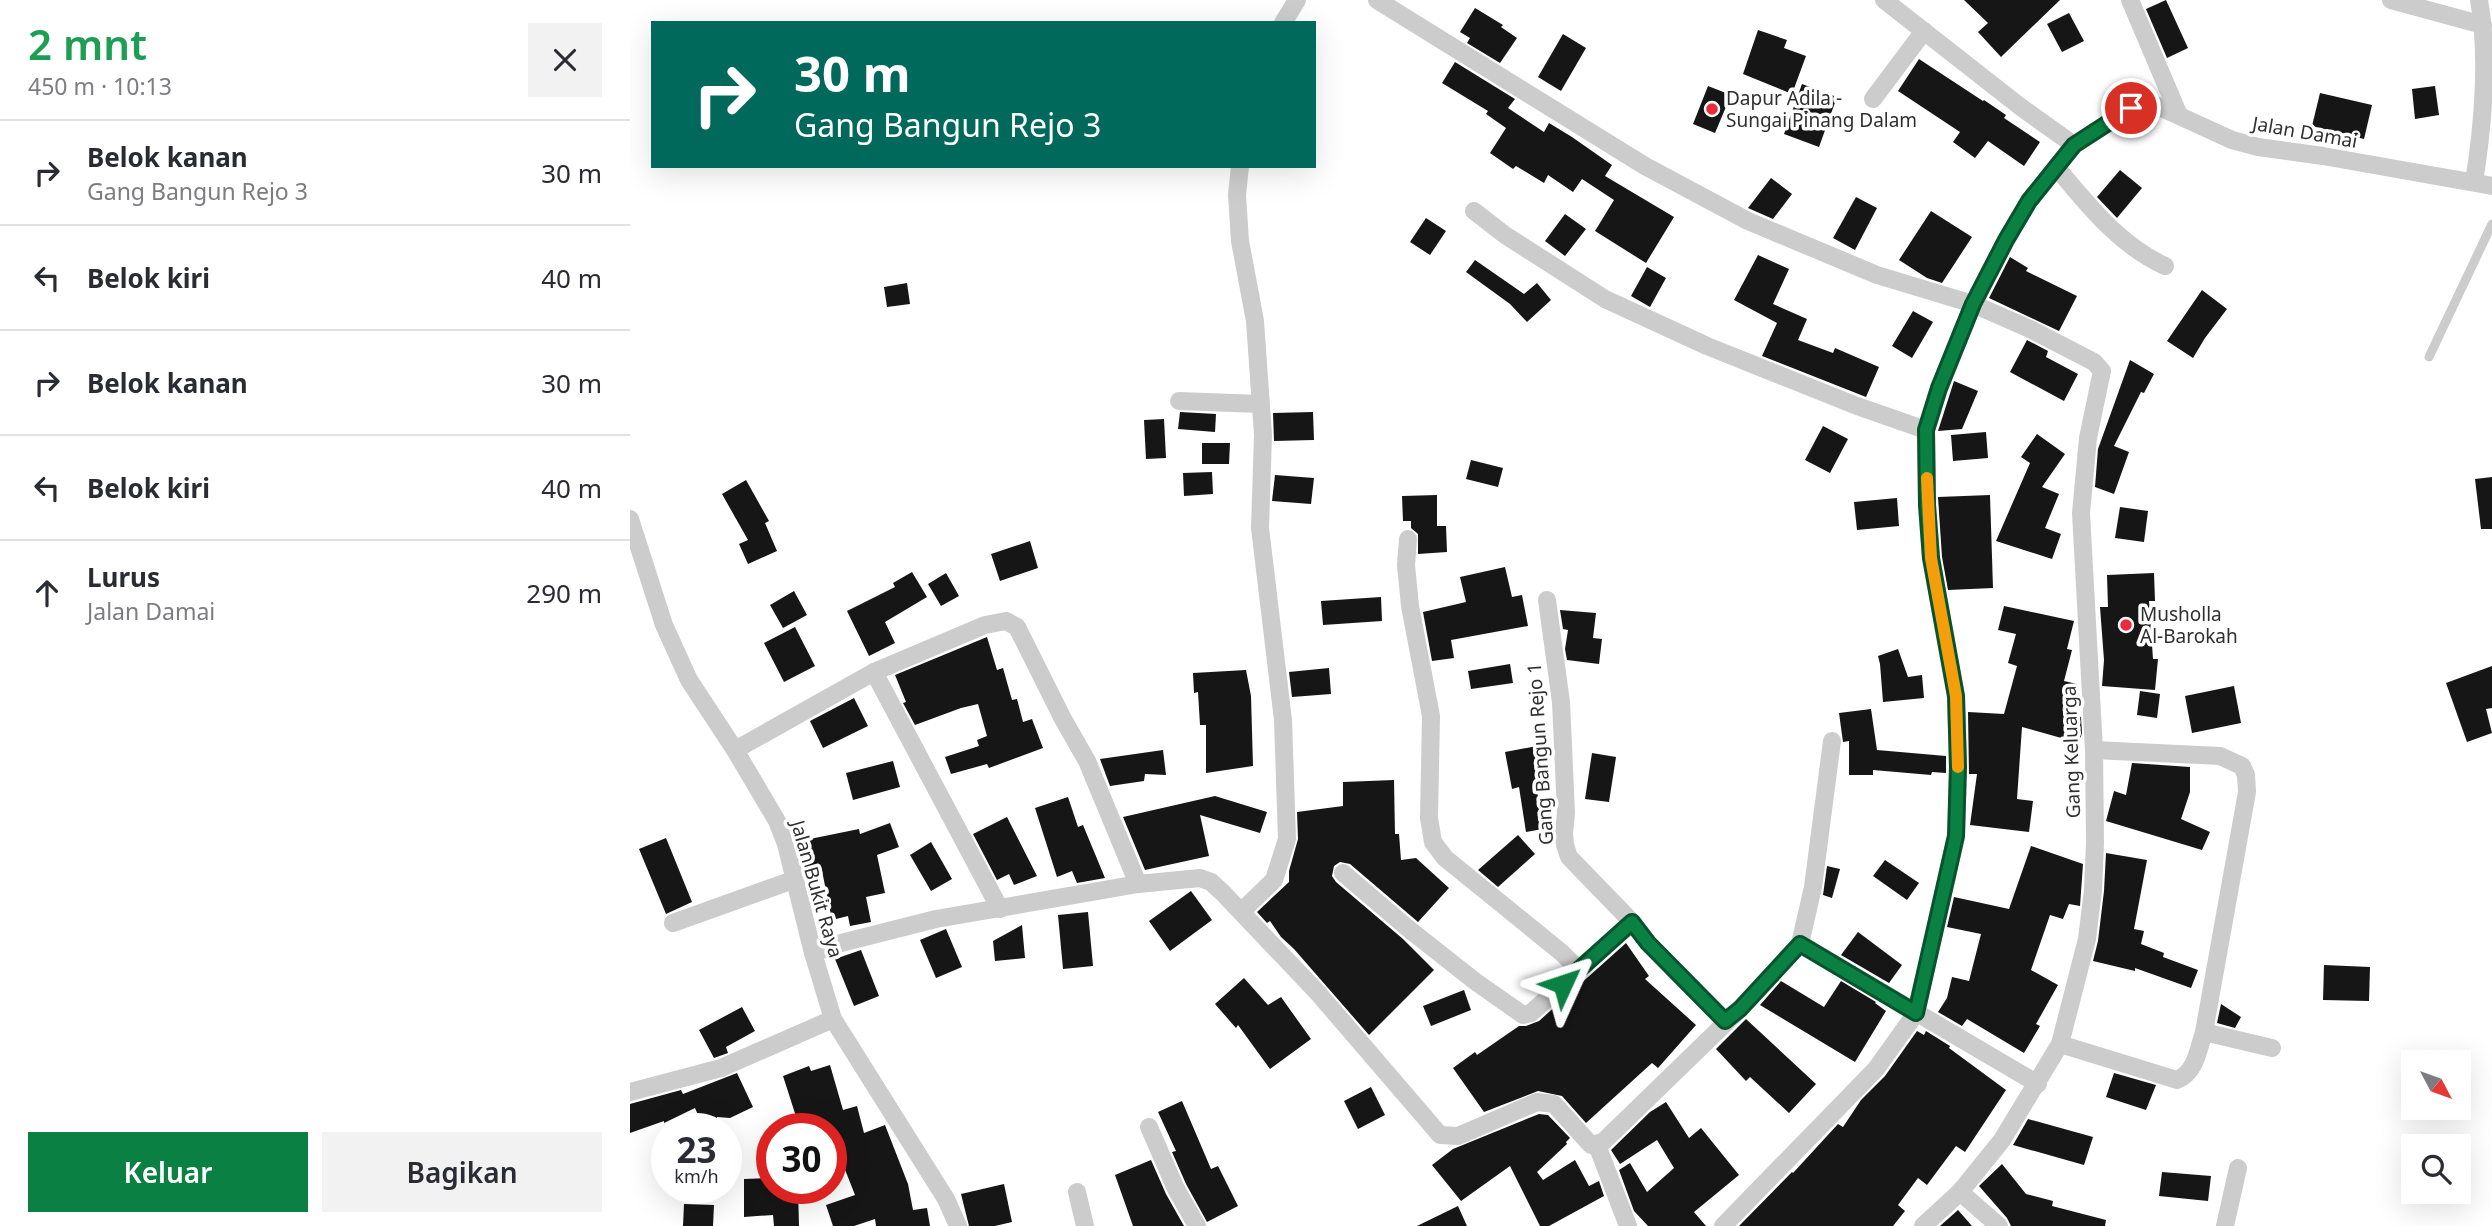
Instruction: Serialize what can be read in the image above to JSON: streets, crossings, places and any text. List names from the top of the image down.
{
  "streets": {
    "street": [
      "Jalan Damai",
      "Gang Keluarga",
      "Gang Bangun Rejo 1",
      "Jalan Bukit Raya"
    ]
  },
  "crossings": [
    ["Jalan Damai", "Gang Keluarga"]
  ],
  "places": ["Dapur Adila - Sungai Pinang Dalam", "Musholla Al-Barokah"],
  "north": "bottom right",
  "page": {
    "heading": ["2 mnt", "450 m · 10:13"],
    "turn": ["30 m", "Gang Bangun Rejo 3"],
    "list": [
      {
        "name": "Belok kanan",
        "note": "Gang Bangun Rejo 3",
        "value": "30 m"
      },
      {
        "name": "Belok kiri",
        "value": "40 m"
      },
      {
        "name": "Belok kanan",
        "value": "30 m"
      },
      {
        "name": "Belok kiri",
        "value": "40 m"
      },
      {
        "name": "Lurus",
        "note": "Jalan Damai",
        "value": "290 m"
      }
    ],
    "speed": "23 km/h",
    "limit": "30",
    "buttons": ["Keluar", "Bagikan"]
  }
}
